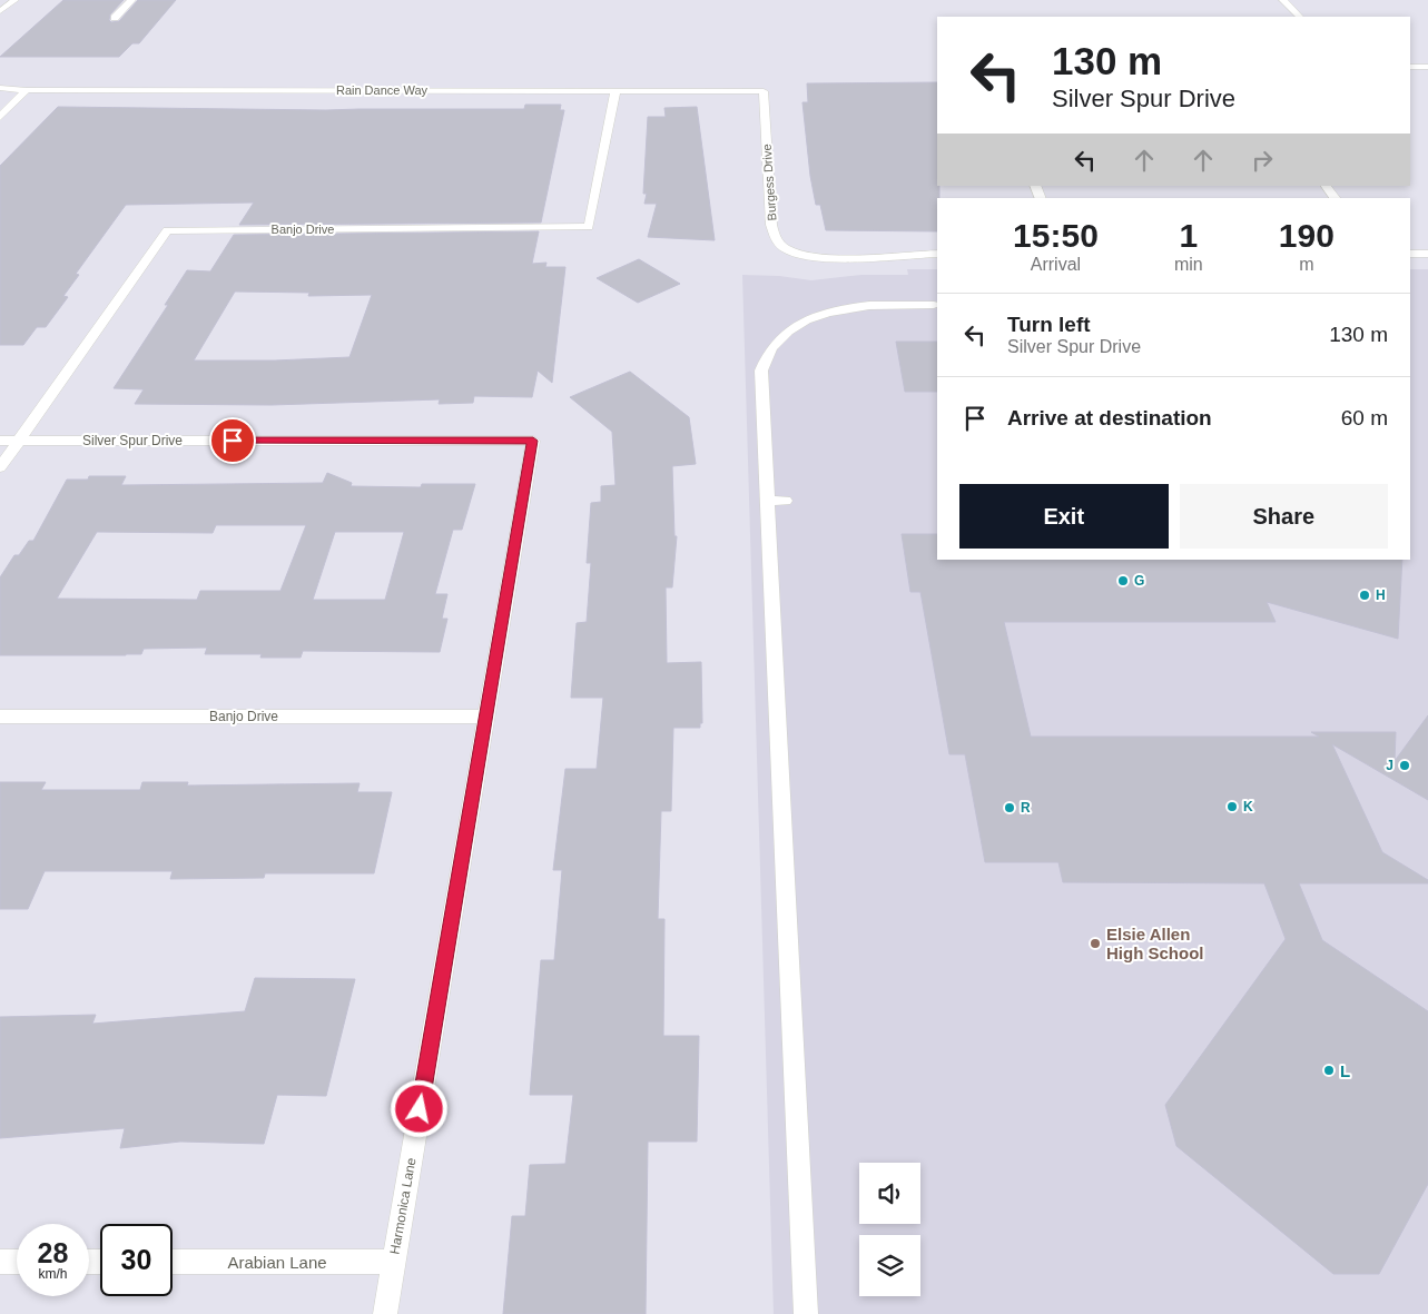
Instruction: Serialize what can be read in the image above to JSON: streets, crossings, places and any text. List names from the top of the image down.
{
  "streets": {
    "street": [
      "Rain Dance Way",
      "Burgess Drive",
      "Banjo Drive",
      "Silver Spur Drive",
      "Harmonica Lane",
      "Arabian Lane"
    ]
  },
  "crossings": [
    ["Rain Dance Way", "Burgess Drive"],
    ["Rain Dance Way", "Banjo Drive"],
    ["Banjo Drive", "Silver Spur Drive"],
    ["Banjo Drive", "Harmonica Lane"],
    ["Silver Spur Drive", "Harmonica Lane"],
    ["Harmonica Lane", "Arabian Lane"]
  ],
  "places": [
    "G",
    "H",
    "J",
    "K",
    "R",
    "Elsie Allen High School",
    "L"
  ],
  "page": {
    "turn": ["130 m", "Silver Spur Drive"],
    "eta": [
      "15:50",
      "Arrival",
      "1",
      "min",
      "190",
      "m"
    ],
    "list": [
      {
        "name": "Turn left",
        "note": "Silver Spur Drive",
        "value": "130 m"
      },
      {
        "name": "Arrive at destination",
        "value": "60 m"
      }
    ],
    "buttons": ["Exit", "Share"],
    "speed": "28 km/h",
    "limit": "30"
  }
}
